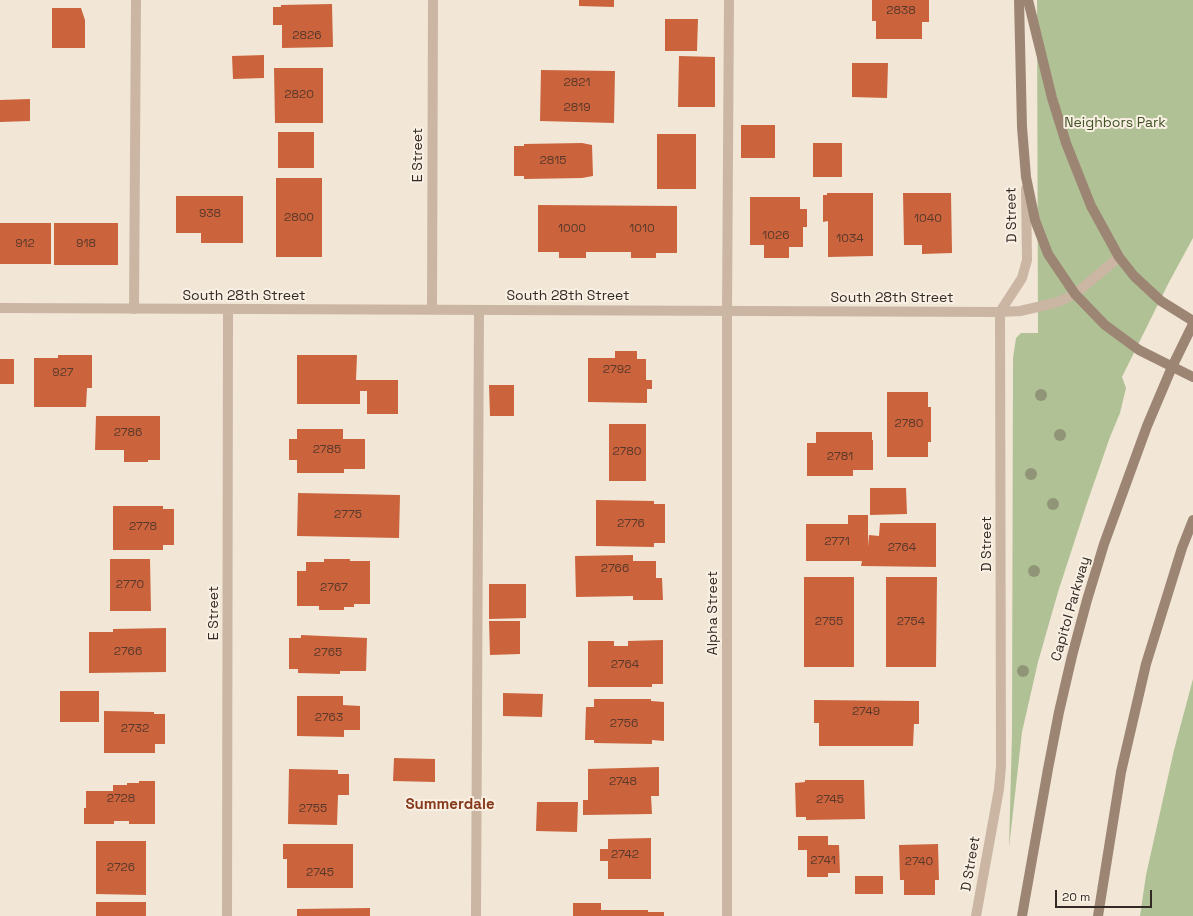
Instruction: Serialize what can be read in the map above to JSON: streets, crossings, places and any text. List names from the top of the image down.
{
  "streets": {
    "main road": ["D Street", "Capitol Parkway"],
    "street": ["E Street", "South 28th Street", "Alpha Street"]
  },
  "crossings": [
    ["E Street", "South 28th Street"],
    ["D Street", "South 28th Street"],
    ["D Street", "Capitol Parkway"],
    ["South 28th Street", "Alpha Street"]
  ],
  "districts": ["Summerdale"],
  "parks": ["Neighbors Park"],
  "house_numbers": [
    "2838",
    "2826",
    "2821",
    "2820",
    "2819",
    "2815",
    "938",
    "2800",
    "1040",
    "1000",
    "1010",
    "1026",
    "1034",
    "912",
    "918",
    "2792",
    "927",
    "2780",
    "2786",
    "2785",
    "2780",
    "2781",
    "2775",
    "2776",
    "2778",
    "2771",
    "2764",
    "2766",
    "2770",
    "2767",
    "2755",
    "2754",
    "2766",
    "2765",
    "2764",
    "2749",
    "2763",
    "2756",
    "2732",
    "2748",
    "2728",
    "2745",
    "2755",
    "2742",
    "2741",
    "2740",
    "2726",
    "2745"
  ],
  "scale_bar": "20 m"
}
